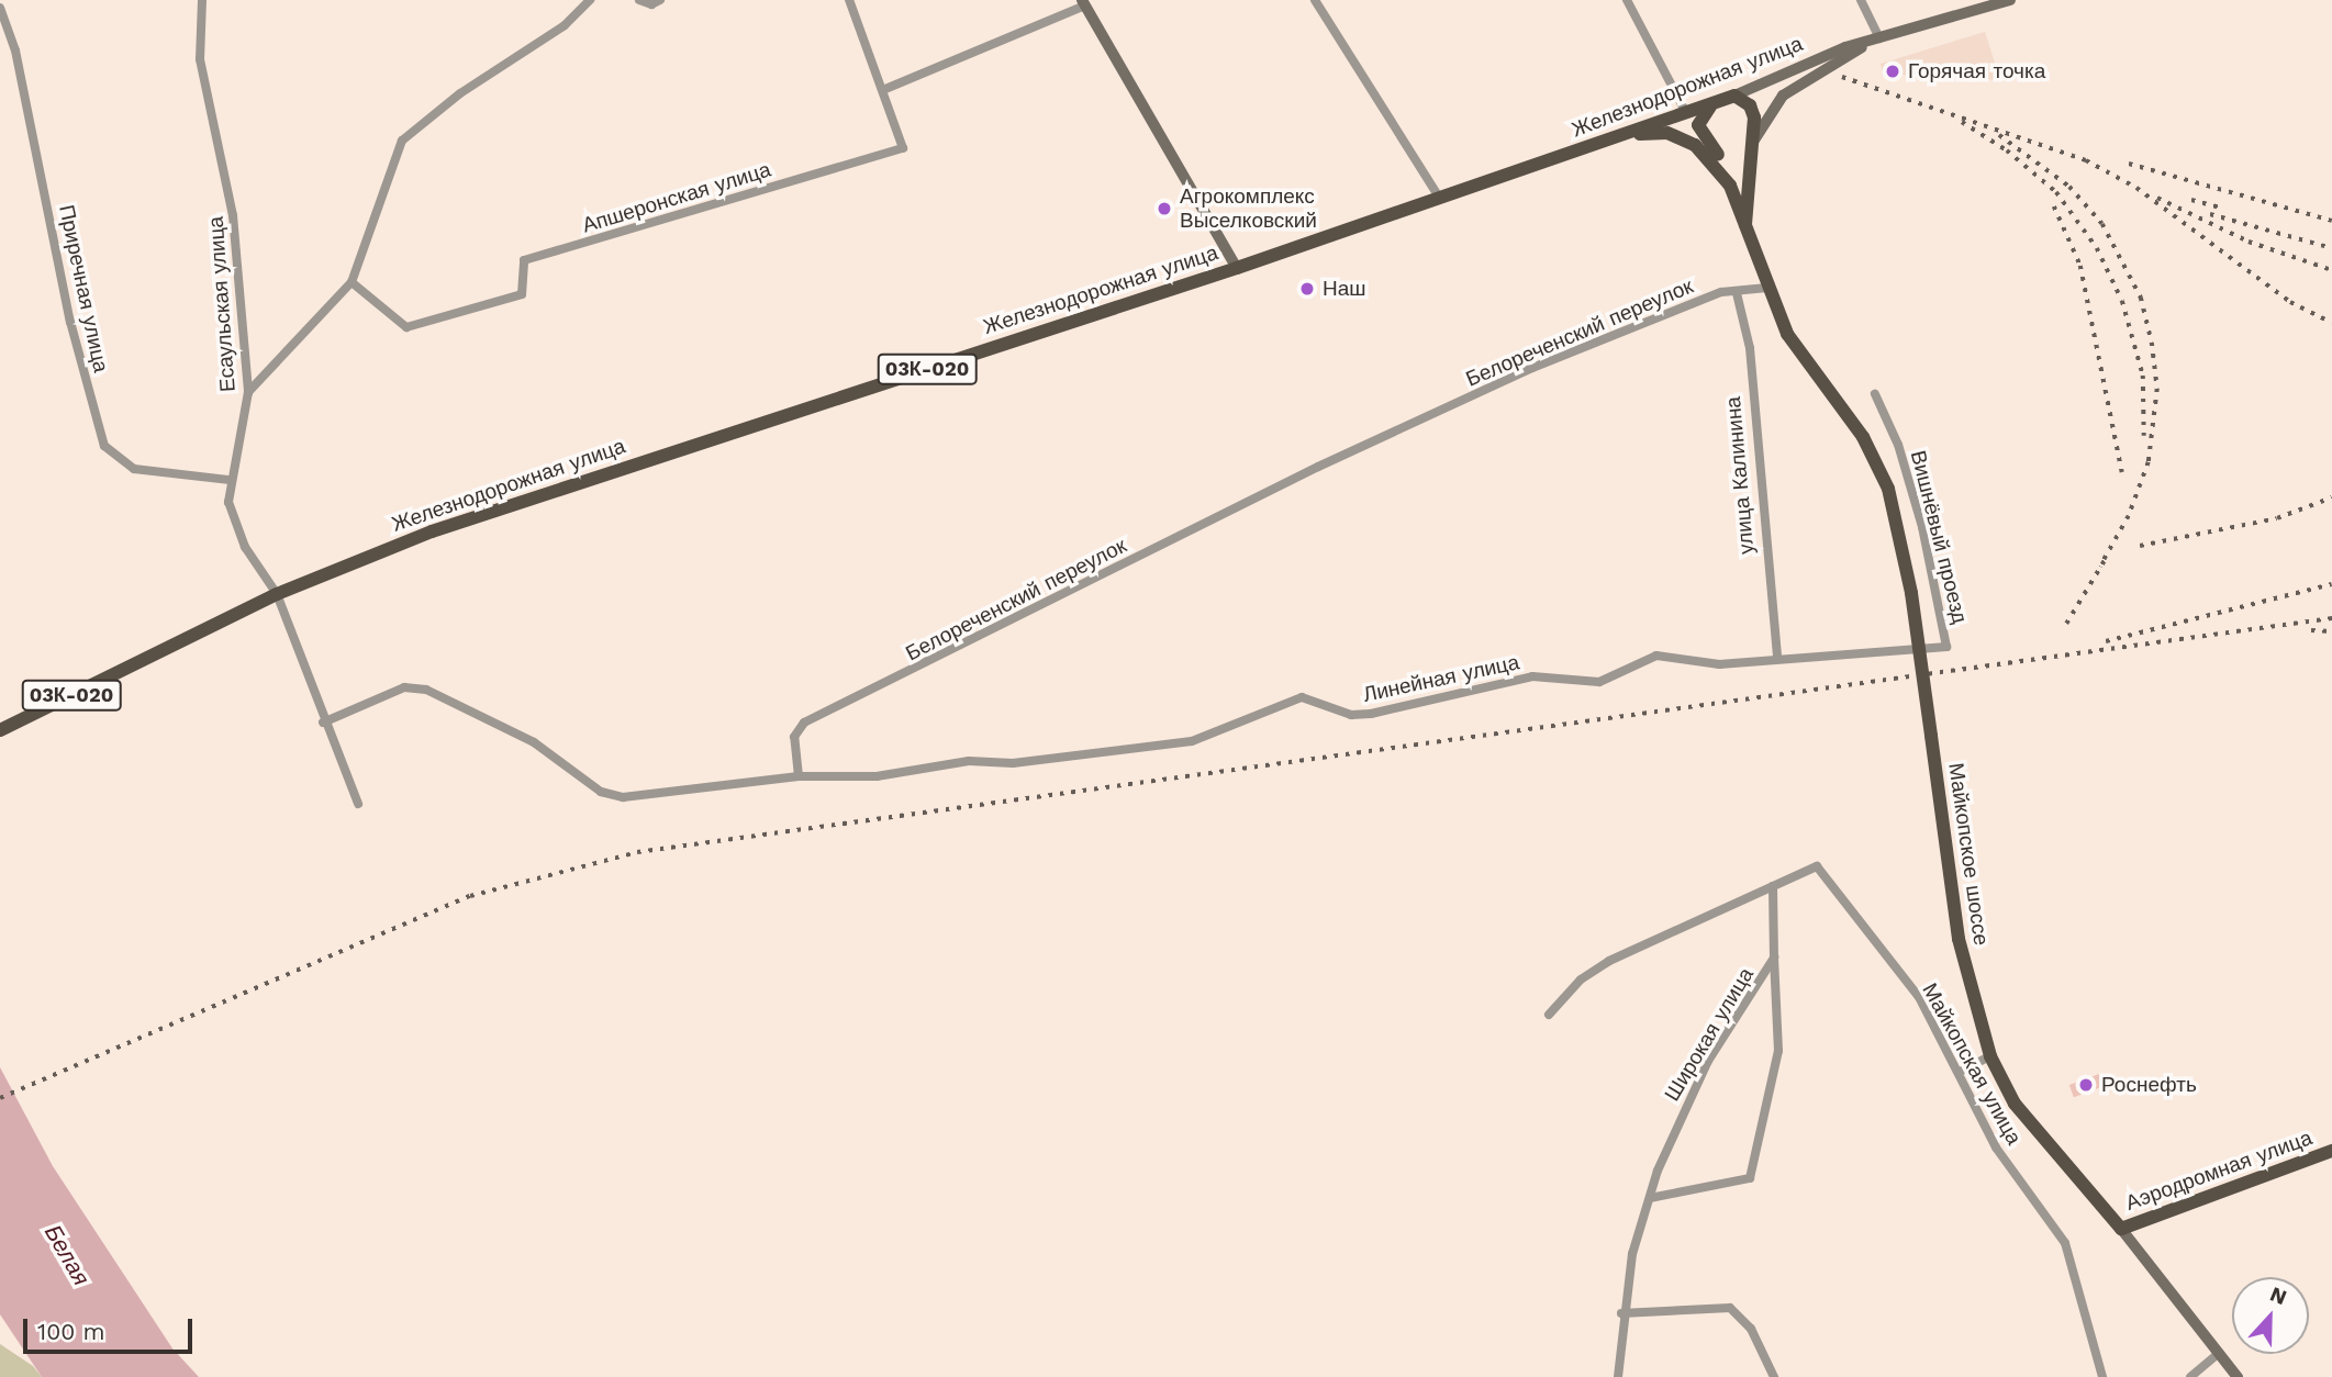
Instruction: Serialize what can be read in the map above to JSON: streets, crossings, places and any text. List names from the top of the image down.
{
  "streets": {
    "main road": [
      "Железнодорожная улица",
      "03К-020",
      "Майкопское шоссе",
      "Аэродромная улица"
    ],
    "street": [
      "Апшеронская улица",
      "Приречная улица",
      "Есаульская улица",
      "Белореченский переулок",
      "улица Калинина",
      "Вишнёвый проезд",
      "Линейная улица",
      "Широкая улица",
      "Майкопская улица"
    ]
  },
  "crossings": [
    ["Железнодорожная улица", "Есаульская улица"],
    ["Приречная улица", "Есаульская улица"],
    ["Белореченский переулок", "улица Калинина"],
    ["Белореченский переулок", "Линейная улица"],
    ["Белореченский переулок", "Майкопское шоссе"],
    ["улица Калинина", "Линейная улица"],
    ["Вишнёвый проезд", "Линейная улица"],
    ["Майкопское шоссе", "Аэродромная улица"],
    ["Широкая улица", "Майкопская улица"]
  ],
  "water": ["Белая"],
  "places": [
    "Горячая точка",
    "Агрокомплекс Выселковский",
    "Наш",
    "Роснефть"
  ],
  "scale_bar": "100 m",
  "north": "top"
}
